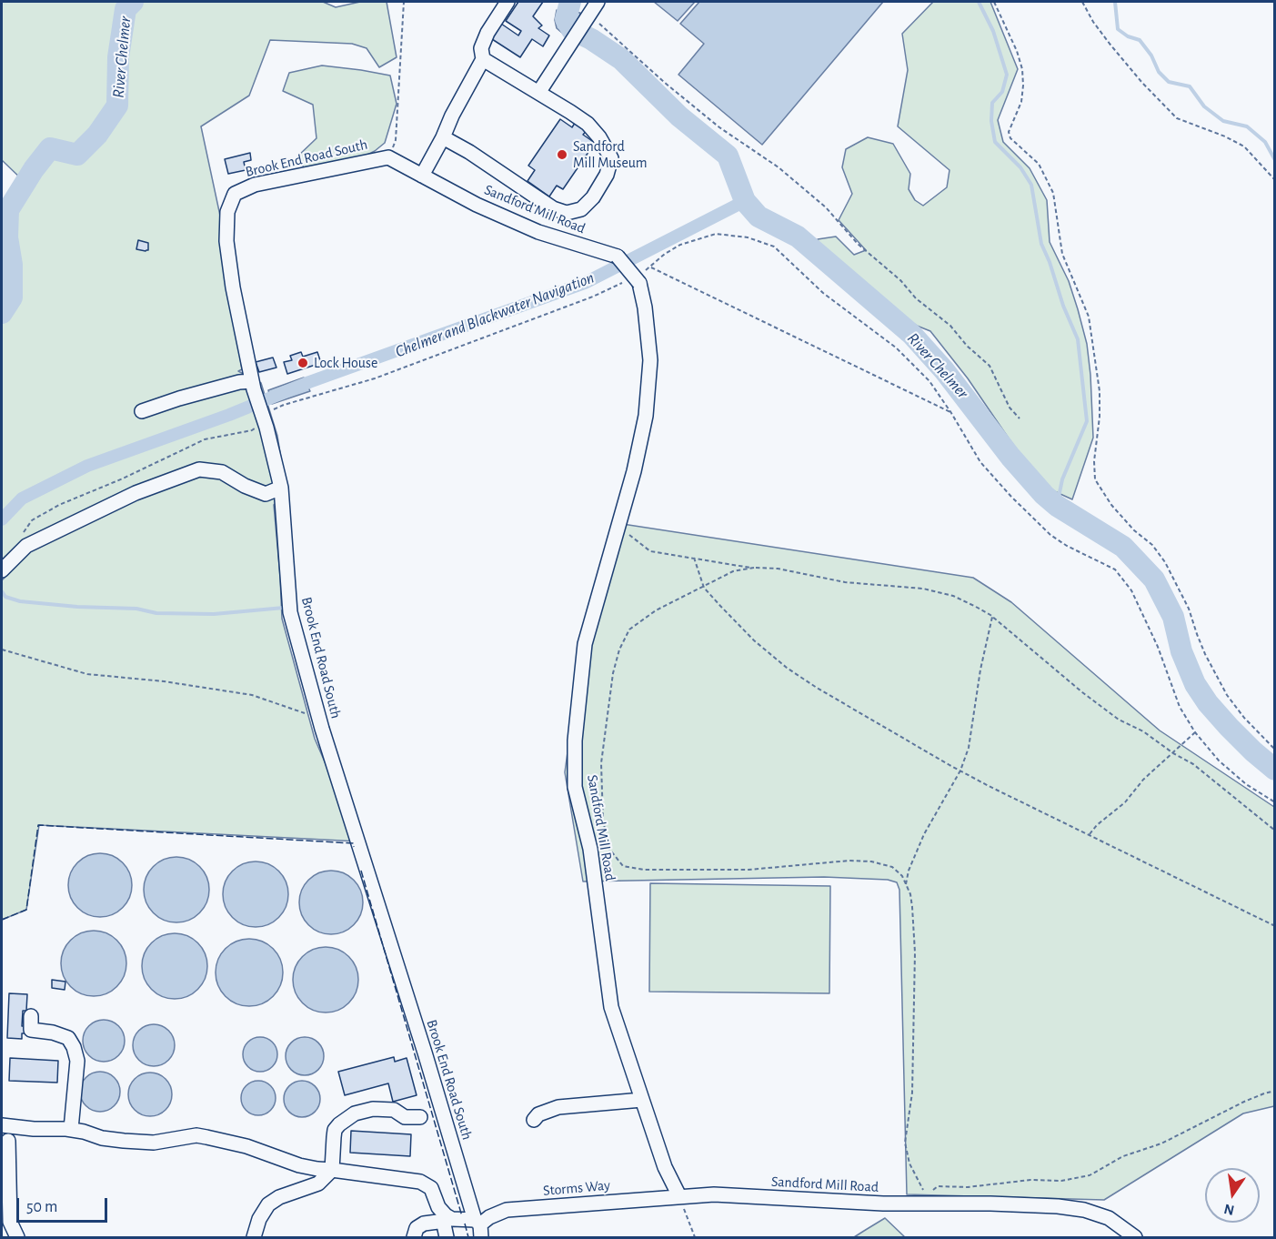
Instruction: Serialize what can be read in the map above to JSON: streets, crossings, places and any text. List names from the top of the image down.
{
  "streets": {
    "street": ["Brook End Road South", "Sandford Mill Road", "Storms Way"]
  },
  "crossings": [
    ["Brook End Road South", "Sandford Mill Road"],
    ["Brook End Road South", "Storms Way"],
    ["Sandford Mill Road", "Storms Way"]
  ],
  "water": ["River Chelmer", "Chelmer and Blackwater Navigation"],
  "places": ["Sandford Mill Museum", "Lock House"],
  "scale_bar": "50 m",
  "north": "bottom"
}
